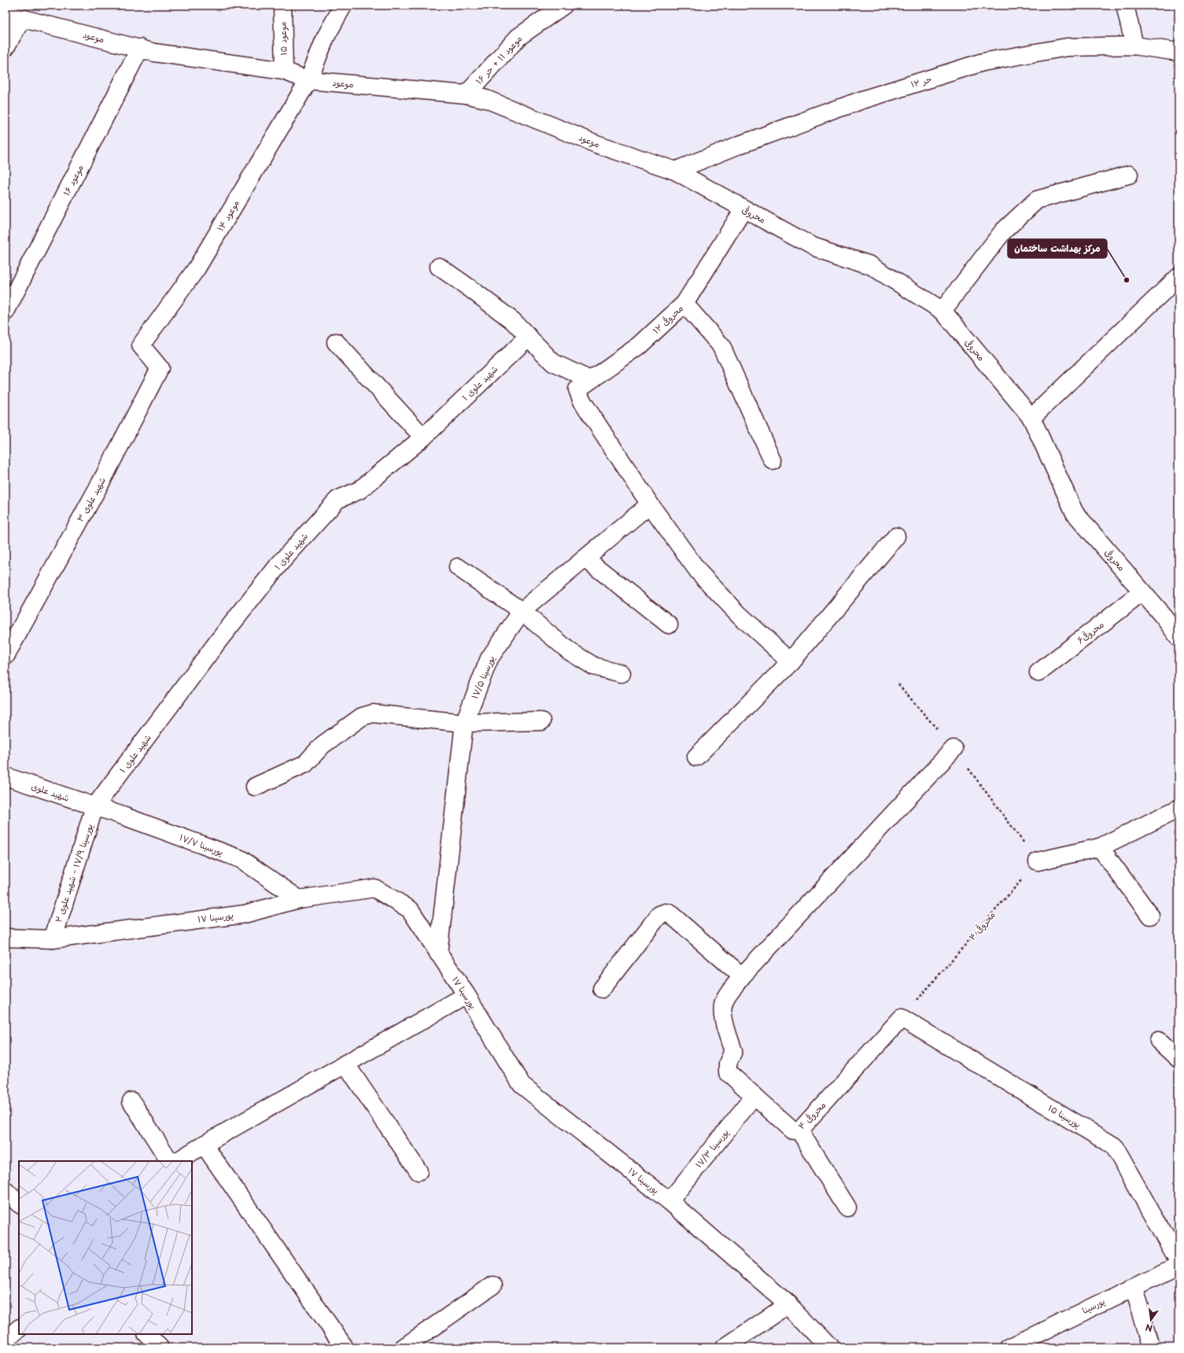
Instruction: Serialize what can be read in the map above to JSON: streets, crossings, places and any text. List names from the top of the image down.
{
  "streets": {
    "street": [
      "موعود",
      "موعود ۱۵",
      "موعود ۱۱ + حر ۱۶",
      "حر ۱۲",
      "موعود ۱۶",
      "محروقی",
      "موعود ۱۴",
      "محروقی ۱۲",
      "شهید علوی ۱",
      "شهید علوی ۳",
      "محروقی۶",
      "پورسینا ۱۷/۵",
      "شهید علوی",
      "پورسینا ۱۷/۷",
      "پورسینا ۱۷/۹ - شهید علوی ۲",
      "پورسینا ۱۷",
      "محروقی ۴",
      "پورسینا ۱۵",
      "پورسینا ۱۷/۳",
      "پورسینا"
    ]
  },
  "crossings": [
    ["موعود", "موعود ۱۵"],
    ["موعود", "موعود ۱۱ + حر ۱۶"],
    ["موعود", "حر ۱۲"],
    ["موعود", "موعود ۱۶"],
    ["موعود", "محروقی"],
    ["موعود", "موعود ۱۴"],
    ["حر ۱۲", "محروقی"],
    ["محروقی", "محروقی ۱۲"],
    ["محروقی", "محروقی۶"],
    ["موعود ۱۴", "شهید علوی ۳"],
    ["شهید علوی ۱", "شهید علوی"],
    ["شهید علوی ۱", "پورسینا ۱۷/۷"],
    ["شهید علوی ۱", "پورسینا ۱۷/۹ - شهید علوی ۲"],
    ["پورسینا ۱۷/۵", "پورسینا ۱۷"],
    ["شهید علوی", "پورسینا ۱۷/۷"],
    ["شهید علوی", "پورسینا ۱۷/۹ - شهید علوی ۲"],
    ["پورسینا ۱۷/۷", "پورسینا ۱۷/۹ - شهید علوی ۲"],
    ["پورسینا ۱۷/۷", "پورسینا ۱۷"],
    ["پورسینا ۱۷/۹ - شهید علوی ۲", "پورسینا ۱۷"],
    ["پورسینا ۱۷", "پورسینا ۱۷/۳"],
    ["محروقی ۴", "پورسینا ۱۵"],
    ["محروقی ۴", "پورسینا ۱۷/۳"]
  ],
  "places": ["مرکز بهداشت ساختمان"],
  "north": "bottom"
}
